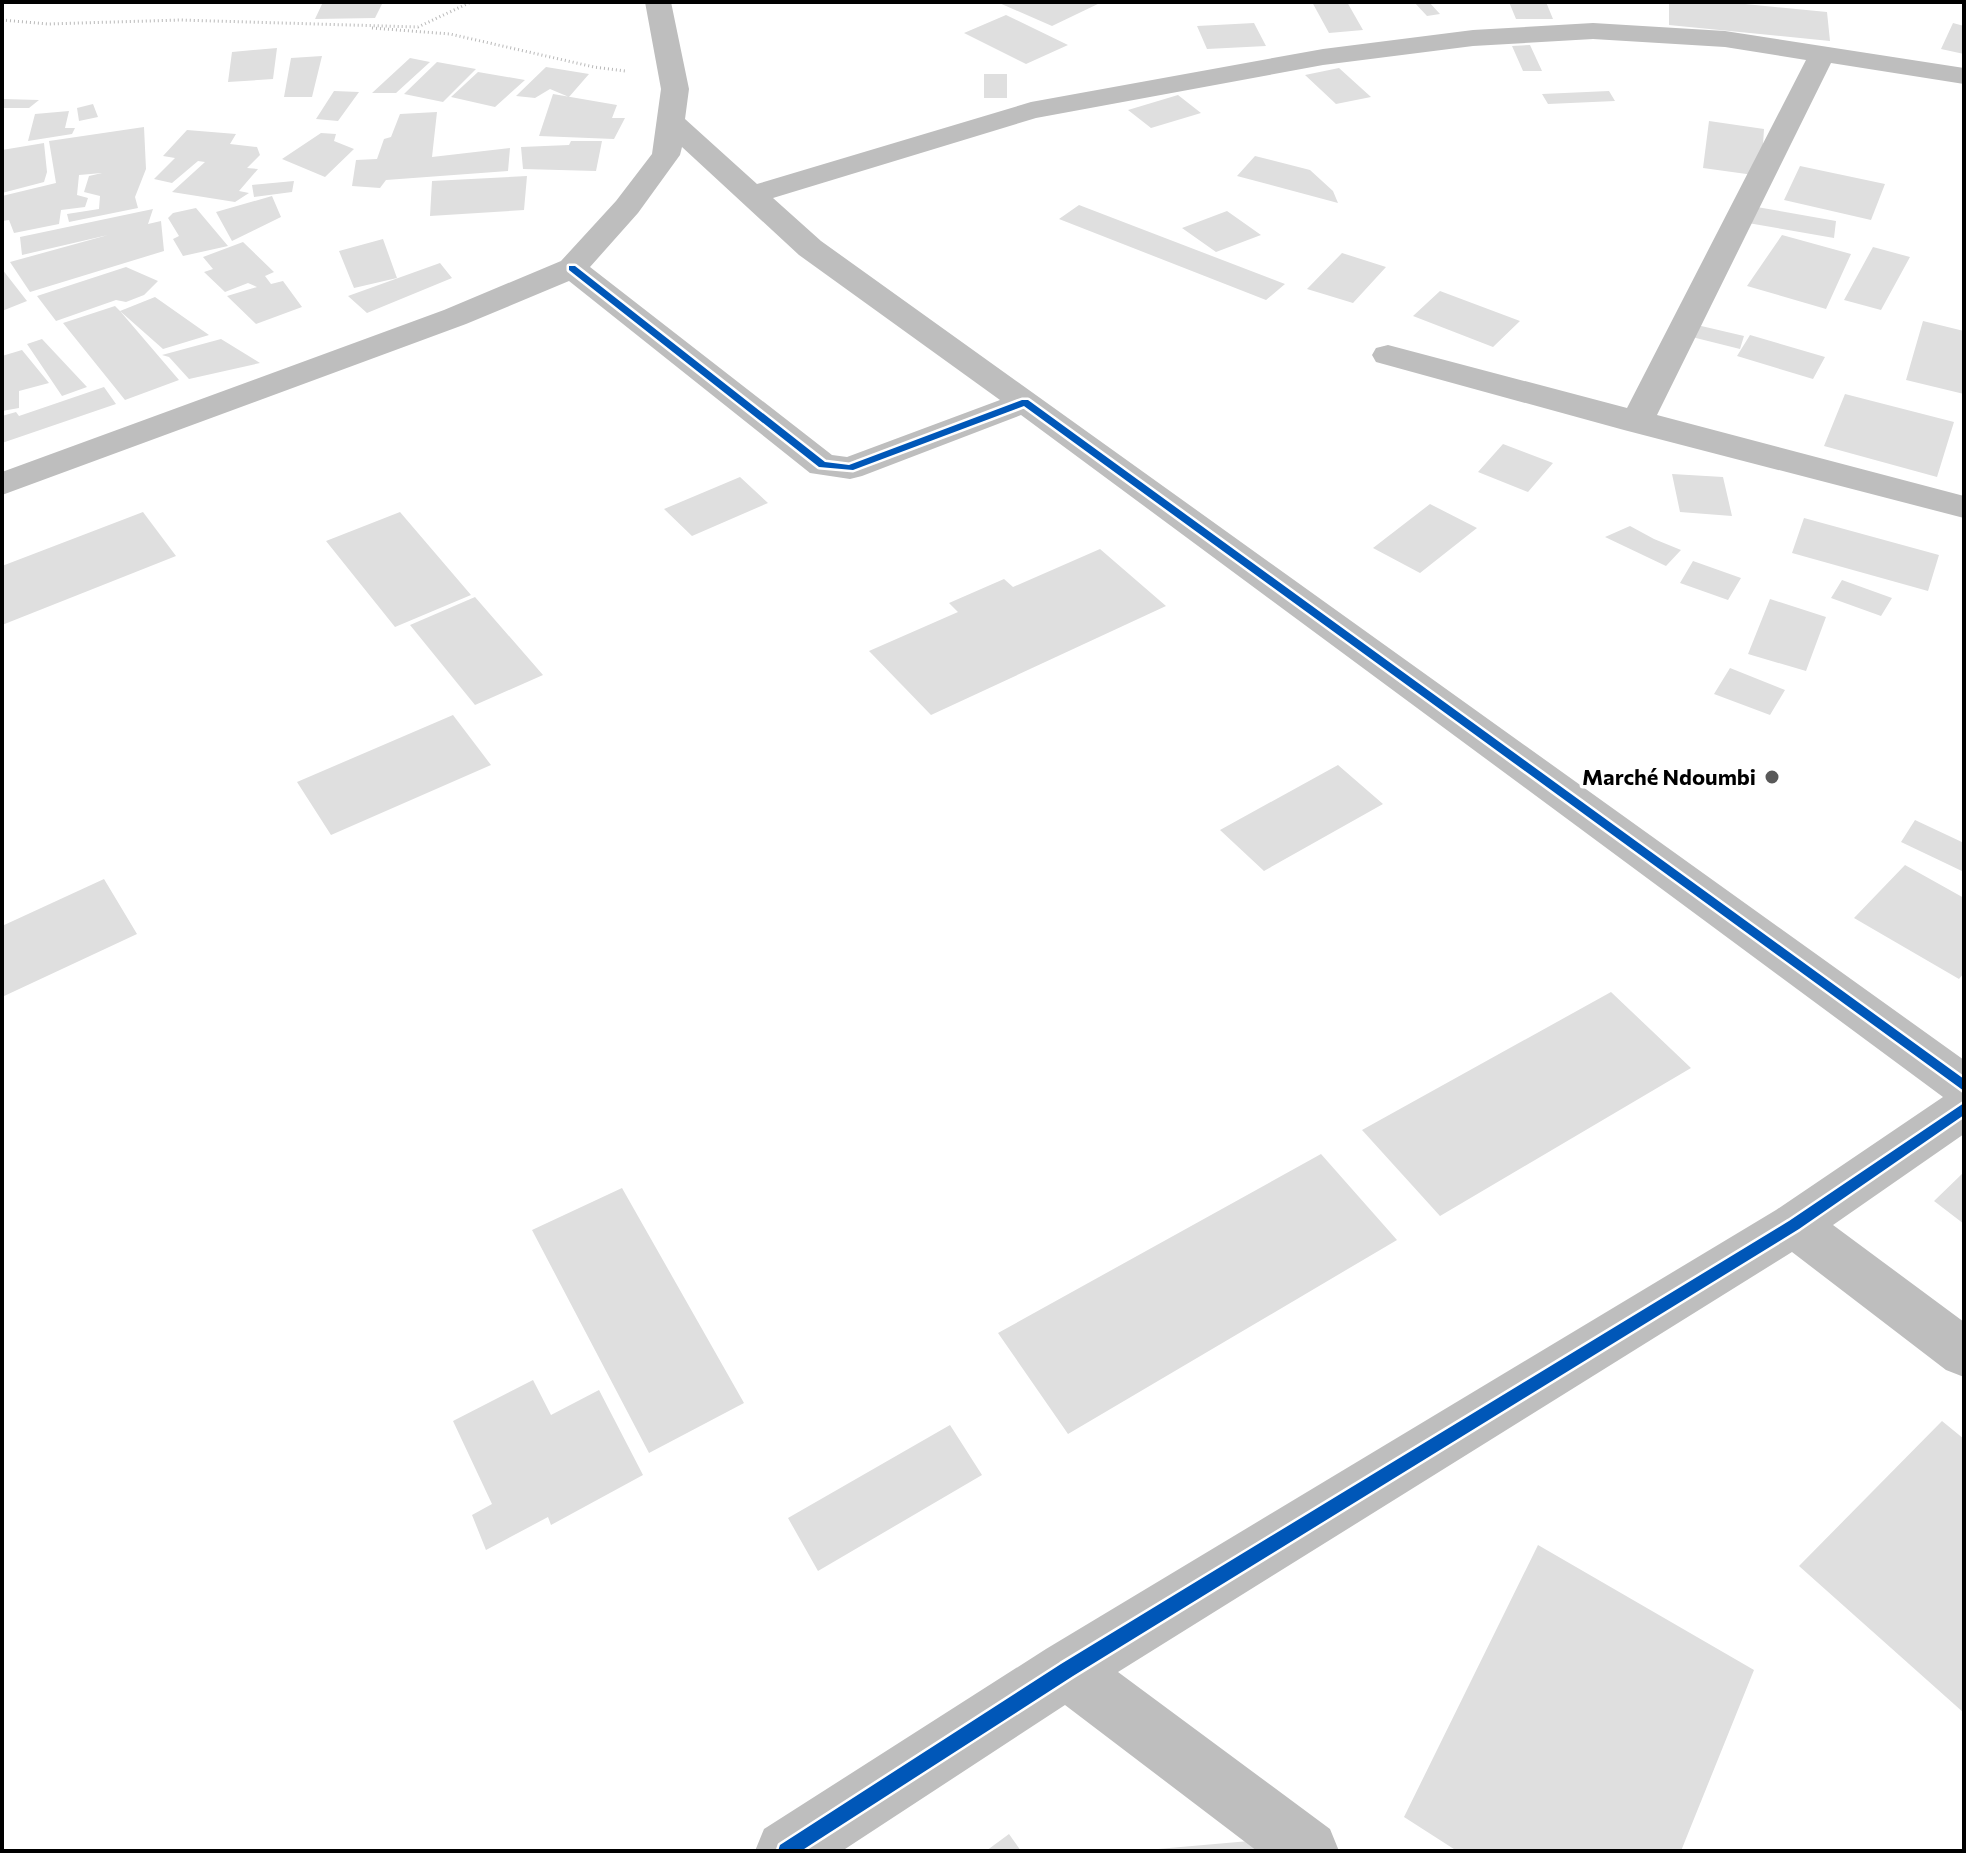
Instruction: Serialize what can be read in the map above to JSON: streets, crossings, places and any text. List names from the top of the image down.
{
  "places": ["Marché Ndoumbi"]
}
